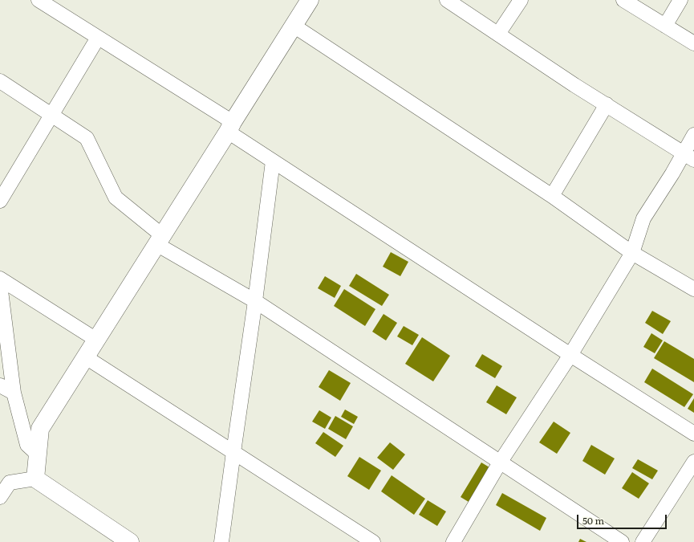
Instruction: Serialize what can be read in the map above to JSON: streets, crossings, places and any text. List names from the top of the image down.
{
  "scale_bar": "50 m"
}
